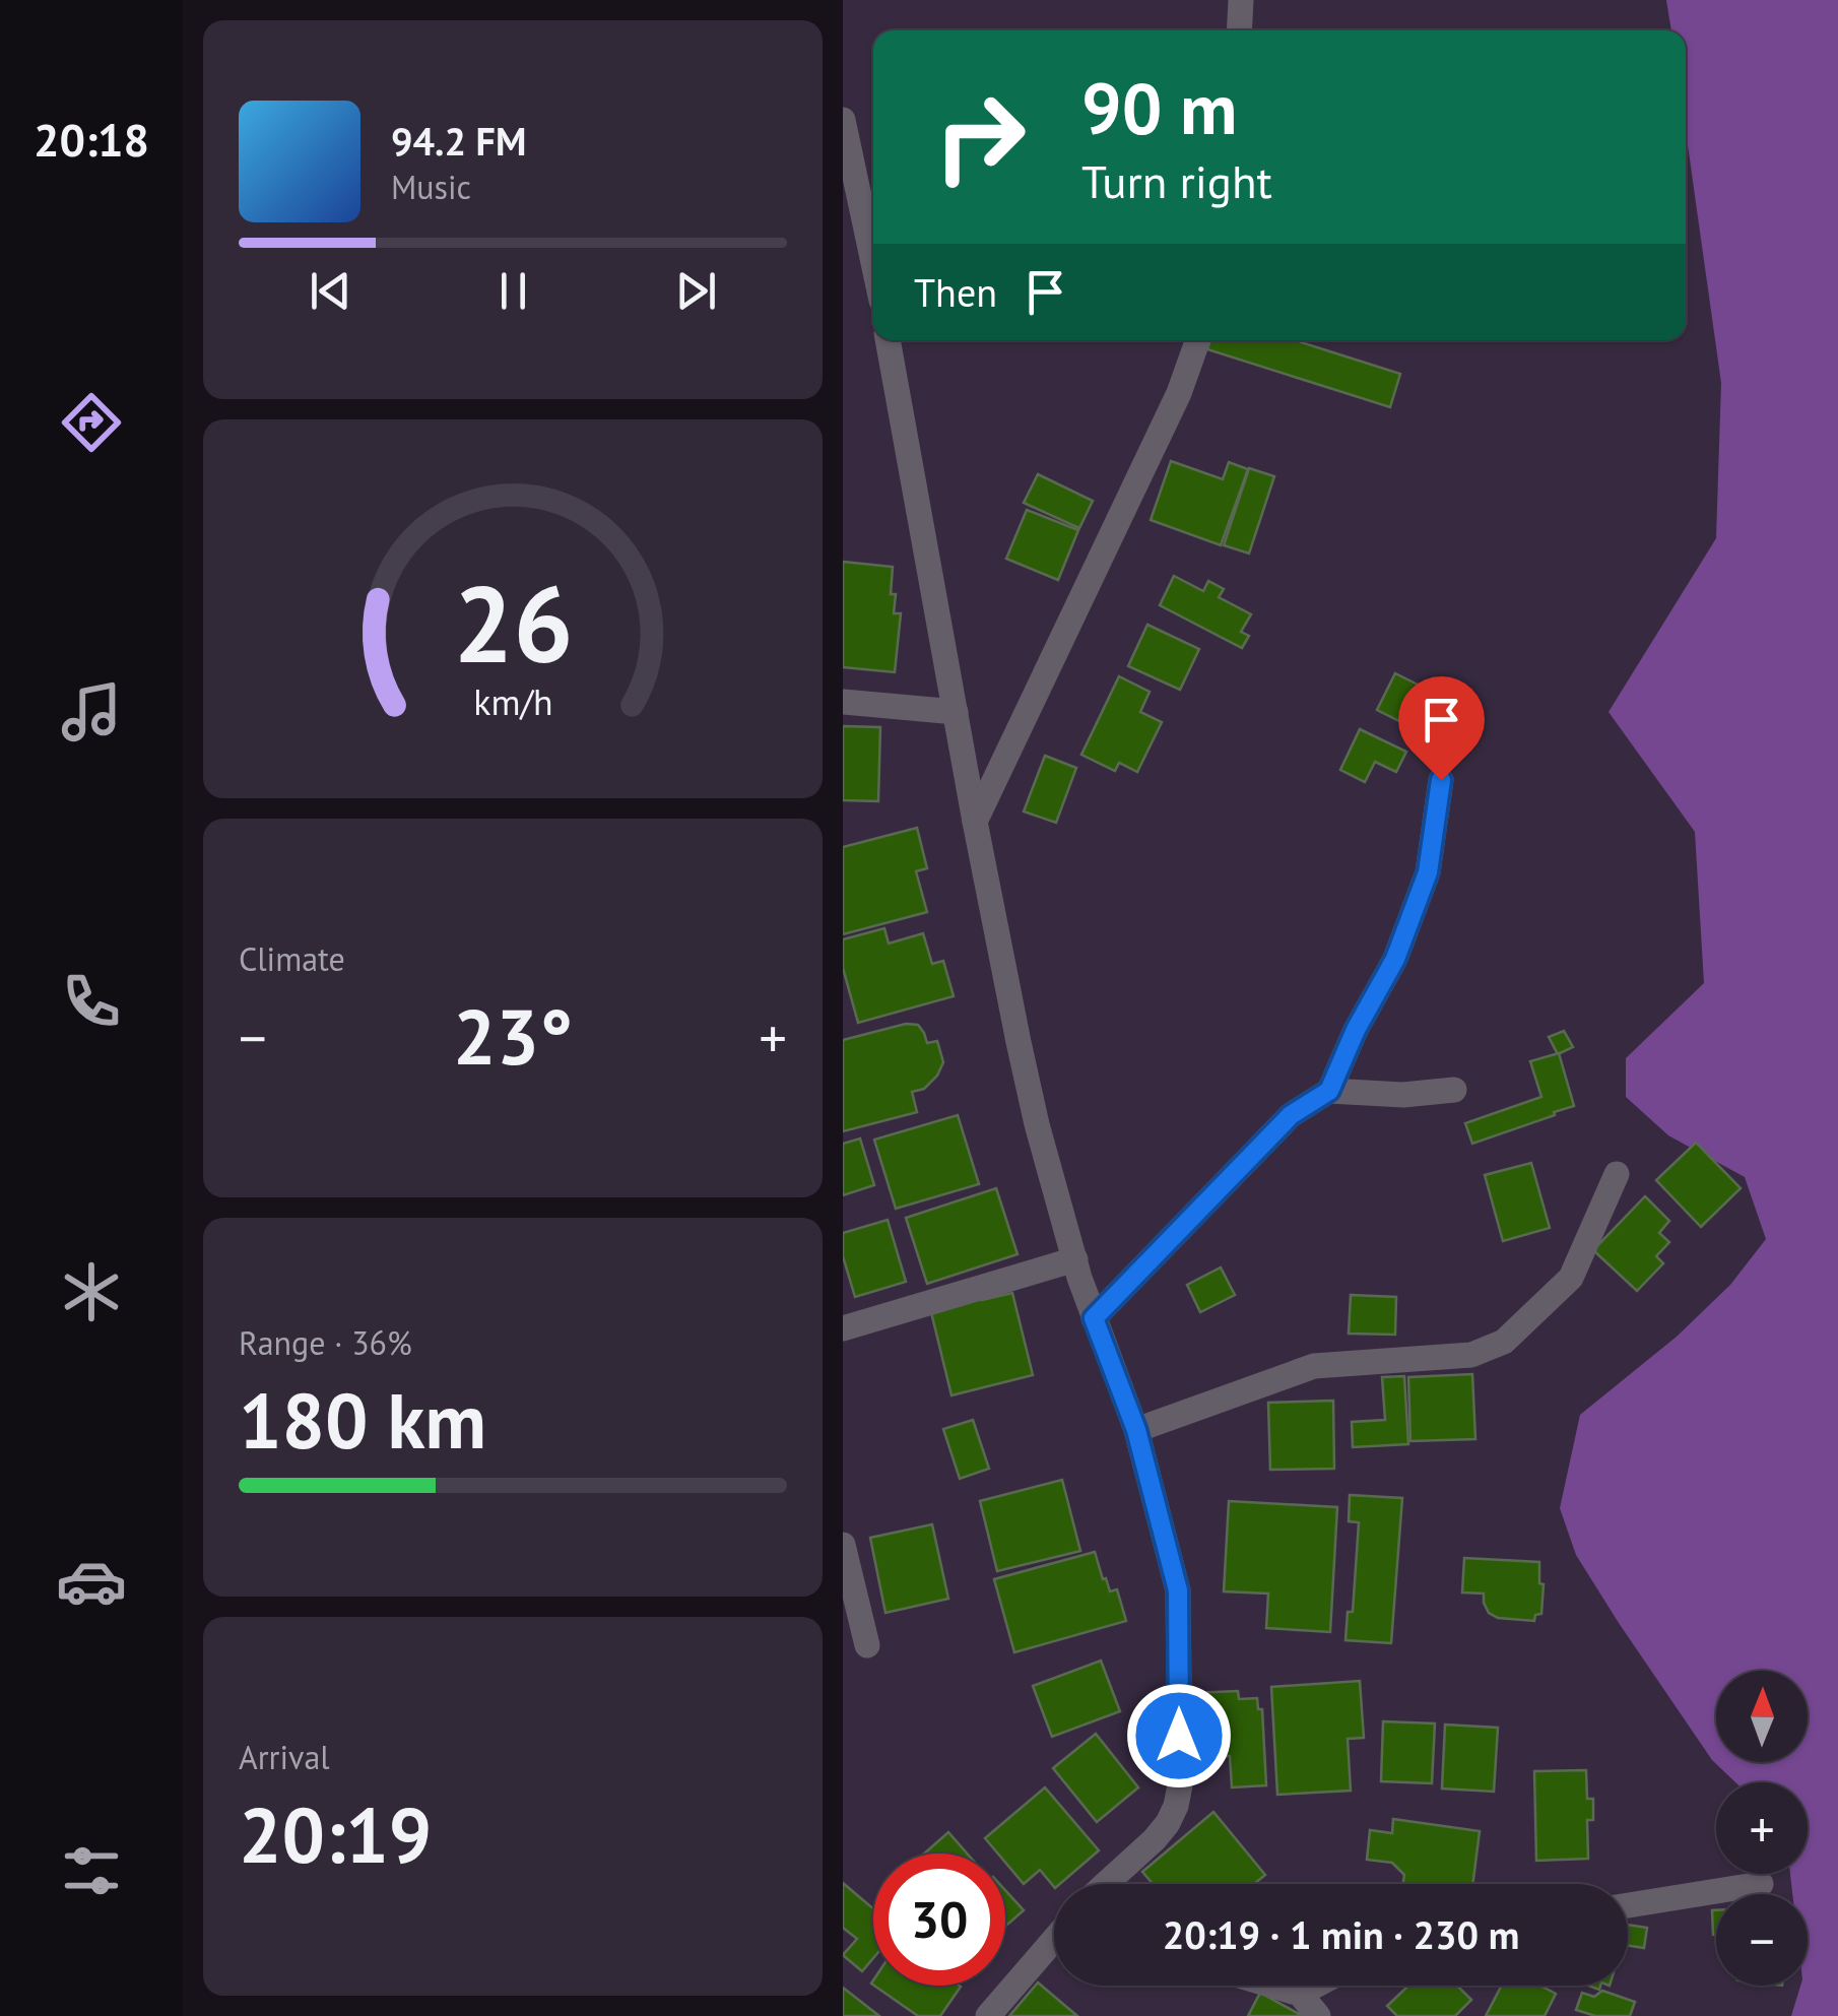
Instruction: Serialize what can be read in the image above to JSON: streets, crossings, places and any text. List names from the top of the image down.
{
  "north": "top",
  "page": {
    "tabs": "20:18",
    "turn": ["90 m", "Turn right"],
    "song": ["94.2 FM", "Music"],
    "then": "Then",
    "tile": [
      "Climate",
      ["Range · 36%", "180 km"],
      ["Arrival", "20:19"]
    ],
    "heat": ["−", "23°", "+"],
    "map_buttons": ["+", "−"],
    "limit": "30",
    "trip": "20:19 · 1 min · 230 m",
    "gauge": ["26", "km/h"]
  }
}
